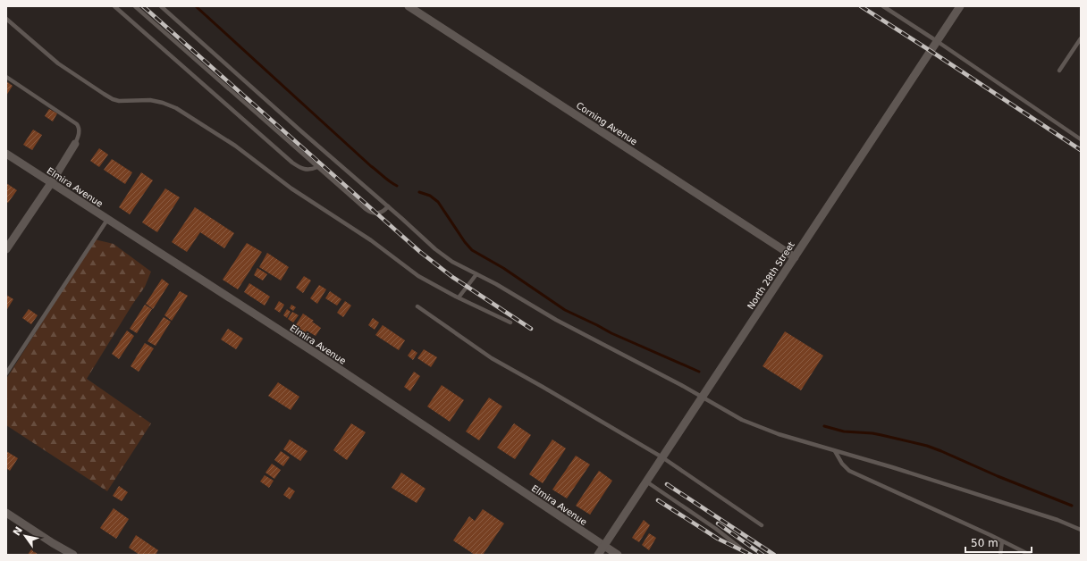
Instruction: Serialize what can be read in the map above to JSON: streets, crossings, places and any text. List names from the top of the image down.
{
  "streets": {
    "street": ["Corning Avenue", "Elmira Avenue", "North 28th Street"]
  },
  "crossings": [
    ["Corning Avenue", "North 28th Street"],
    ["Elmira Avenue", "North 28th Street"]
  ],
  "scale_bar": "50 m",
  "north": "top left"
}
